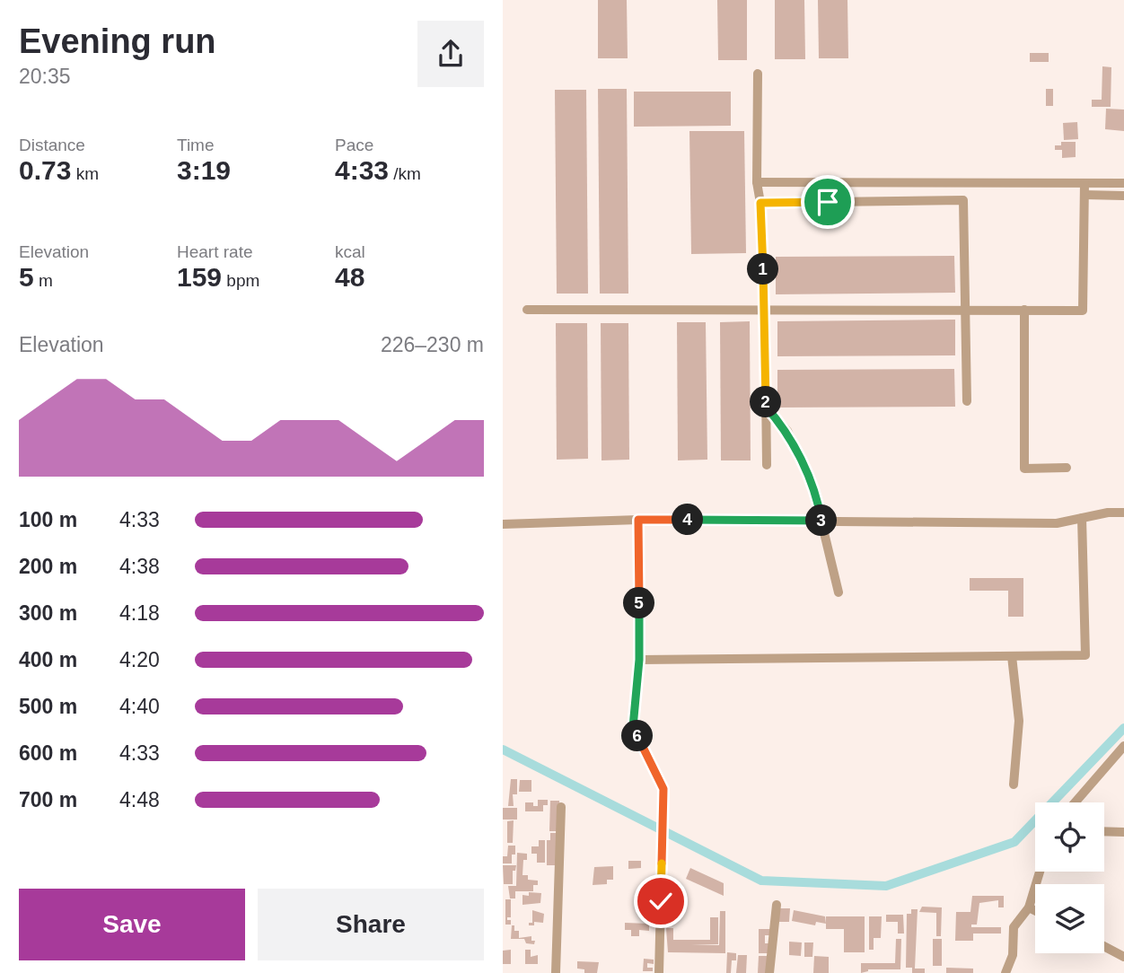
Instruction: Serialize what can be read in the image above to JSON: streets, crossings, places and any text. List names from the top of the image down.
{
  "page": {
    "heading": ["Evening run", "20:35"],
    "stats": [
      ["Distance", "0.73 km"],
      ["Time", "3:19"],
      ["Pace", "4:33 /km"],
      ["Elevation", "5 m"],
      ["Heart rate", "159 bpm"],
      ["kcal", "48"]
    ],
    "pins": [
      "1",
      "2",
      "4",
      "3",
      "5",
      "6"
    ],
    "chart": ["Elevation", "226–230 m"],
    "list": [
      {
        "name": "100 m",
        "note": "4:33"
      },
      {
        "name": "200 m",
        "note": "4:38"
      },
      {
        "name": "300 m",
        "note": "4:18"
      },
      {
        "name": "400 m",
        "note": "4:20"
      },
      {
        "name": "500 m",
        "note": "4:40"
      },
      {
        "name": "600 m",
        "note": "4:33"
      },
      {
        "name": "700 m",
        "note": "4:48"
      }
    ],
    "buttons": ["Save", "Share"]
  }
}
